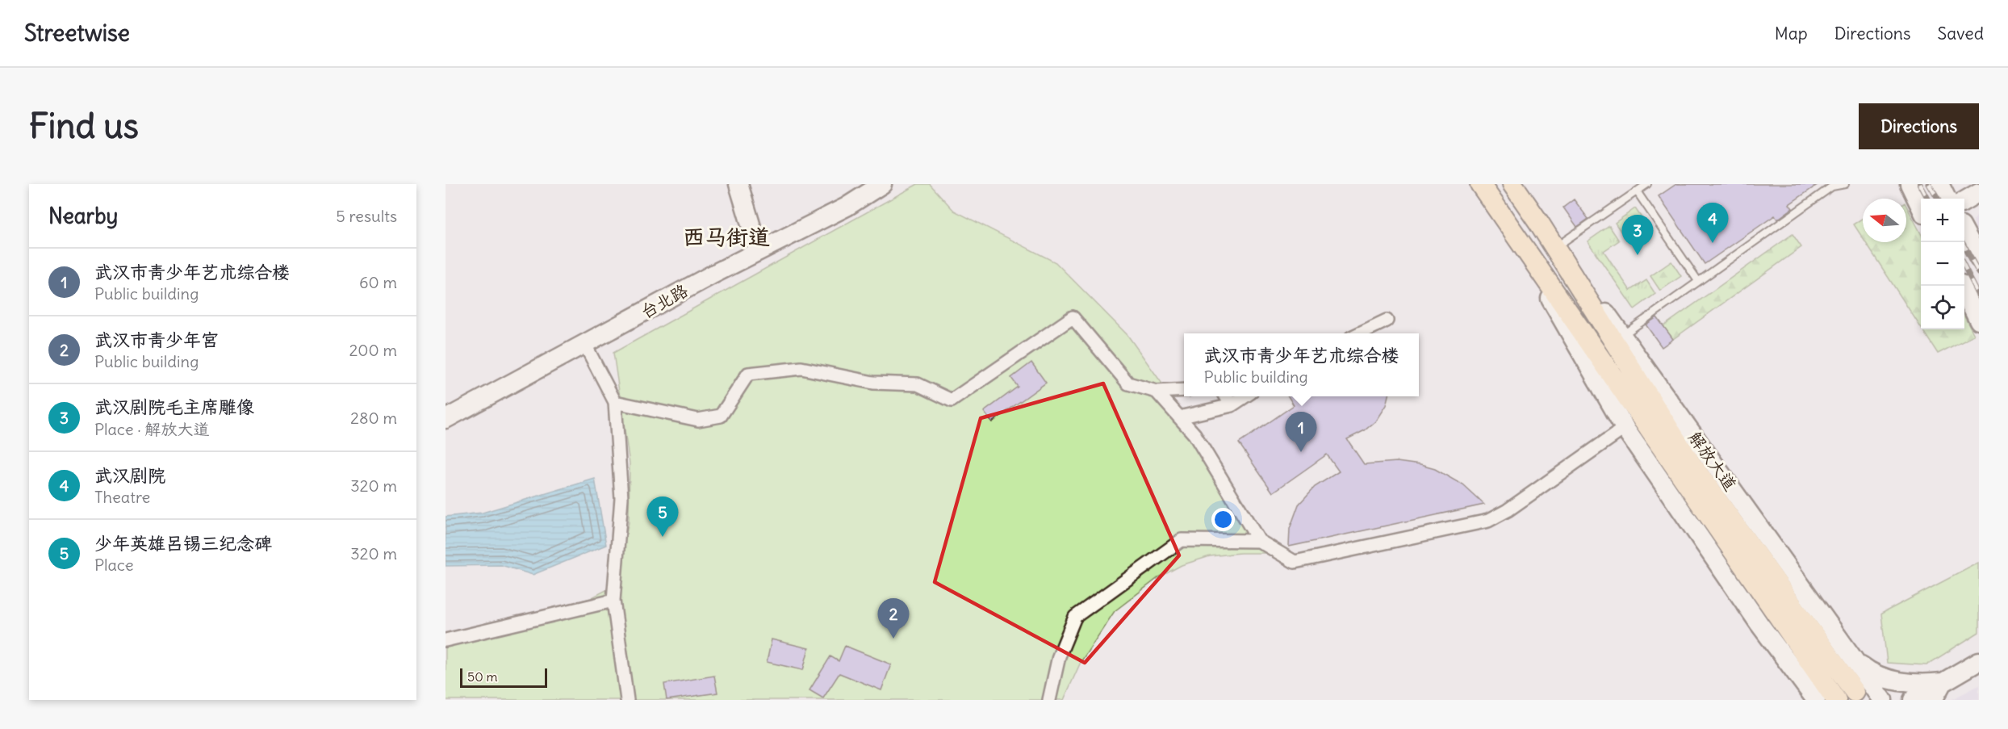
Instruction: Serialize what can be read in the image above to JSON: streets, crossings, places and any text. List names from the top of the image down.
{
  "streets": {
    "main road": ["台北路", "解放大道"]
  },
  "districts": ["西马街道"],
  "scale_bar": "50 m",
  "north": "left",
  "page": {
    "header": "Streetwise",
    "nav": ["Map", "Directions", "Saved"],
    "buttons": "Directions",
    "title": "Find us",
    "heading": ["Nearby", "5 results"],
    "map_buttons": ["+", "−"],
    "pins": [
      "4",
      "3",
      "1",
      "5",
      "2"
    ],
    "list": [
      {
        "mark": "1",
        "name": "武汉市青少年艺术综合楼",
        "note": "Public building",
        "value": "60 m"
      },
      {
        "mark": "2",
        "name": "武汉市青少年宫",
        "note": "Public building",
        "value": "200 m"
      },
      {
        "mark": "3",
        "name": "武汉剧院毛主席雕像",
        "note": "Place · 解放大道",
        "value": "280 m"
      },
      {
        "mark": "4",
        "name": "武汉剧院",
        "note": "Theatre",
        "value": "320 m"
      },
      {
        "mark": "5",
        "name": "少年英雄吕锡三纪念碑",
        "note": "Place",
        "value": "320 m"
      }
    ],
    "popup": ["武汉市青少年艺术综合楼", "Public building"],
    "scale": "50 m"
  }
}
